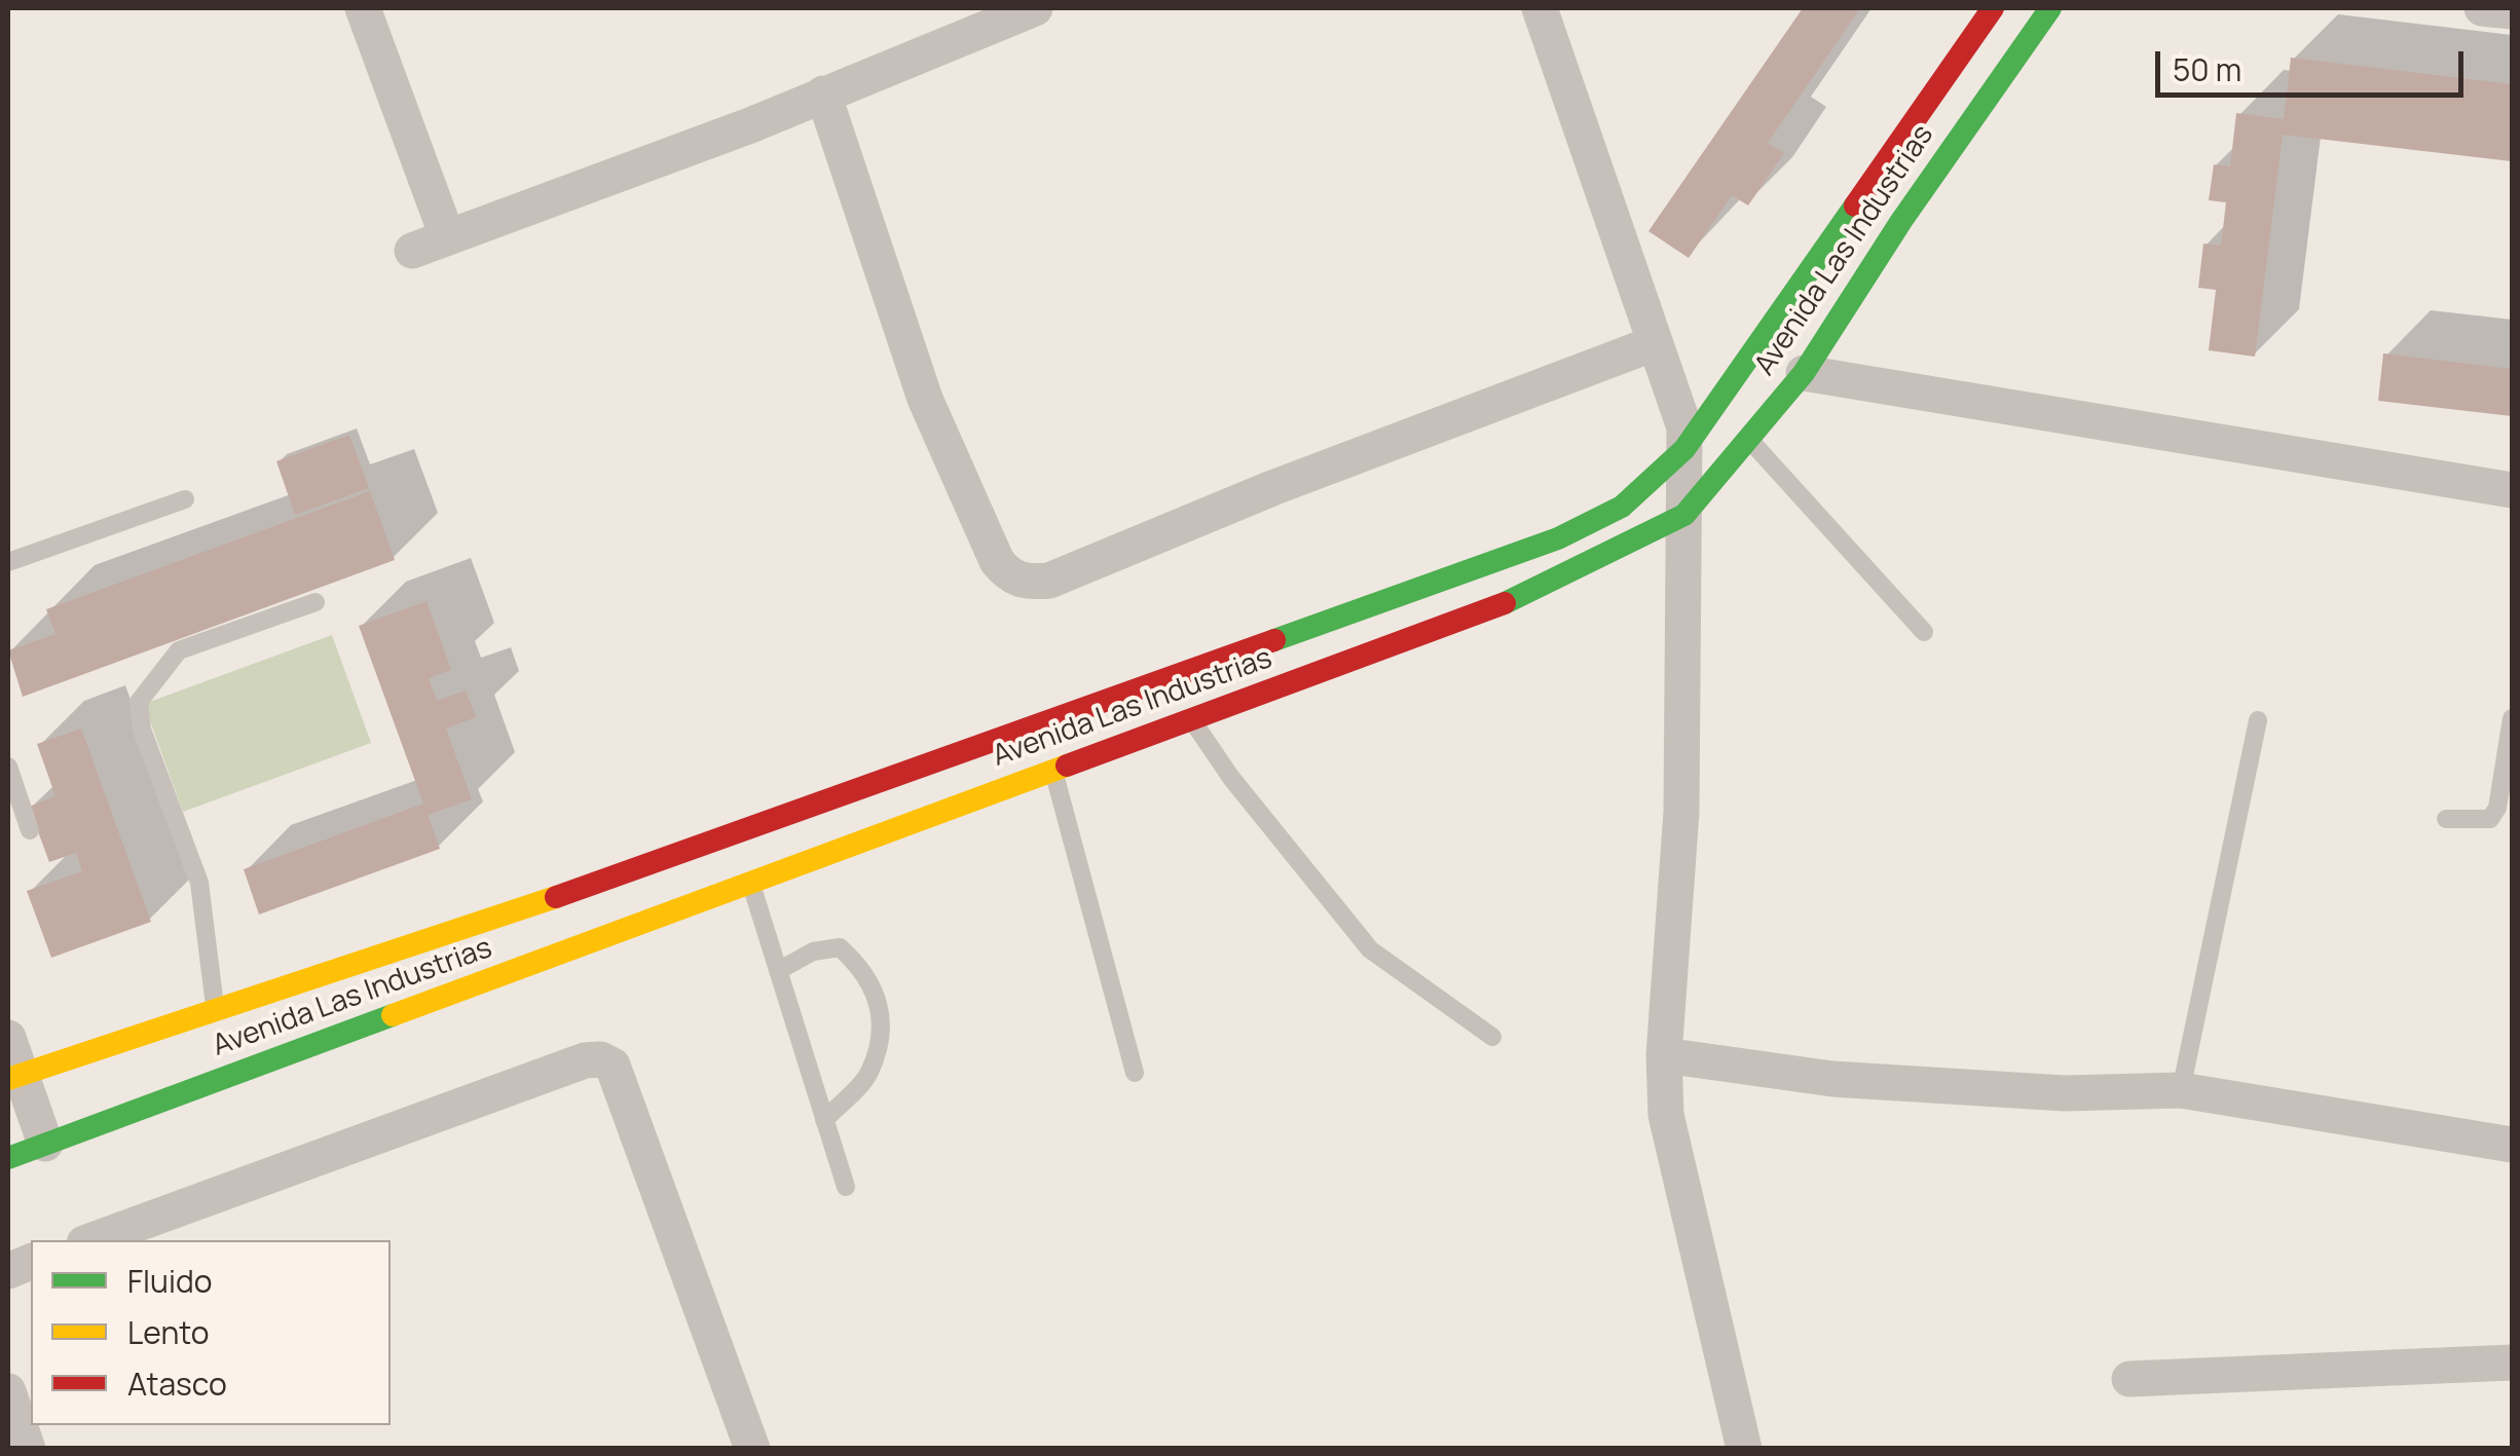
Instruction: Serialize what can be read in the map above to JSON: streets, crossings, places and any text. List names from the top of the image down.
{
  "streets": {
    "street": ["Avenida Las Industrias"]
  },
  "legend": ["Fluido", "Lento", "Atasco"],
  "scale_bar": "50 m"
}
